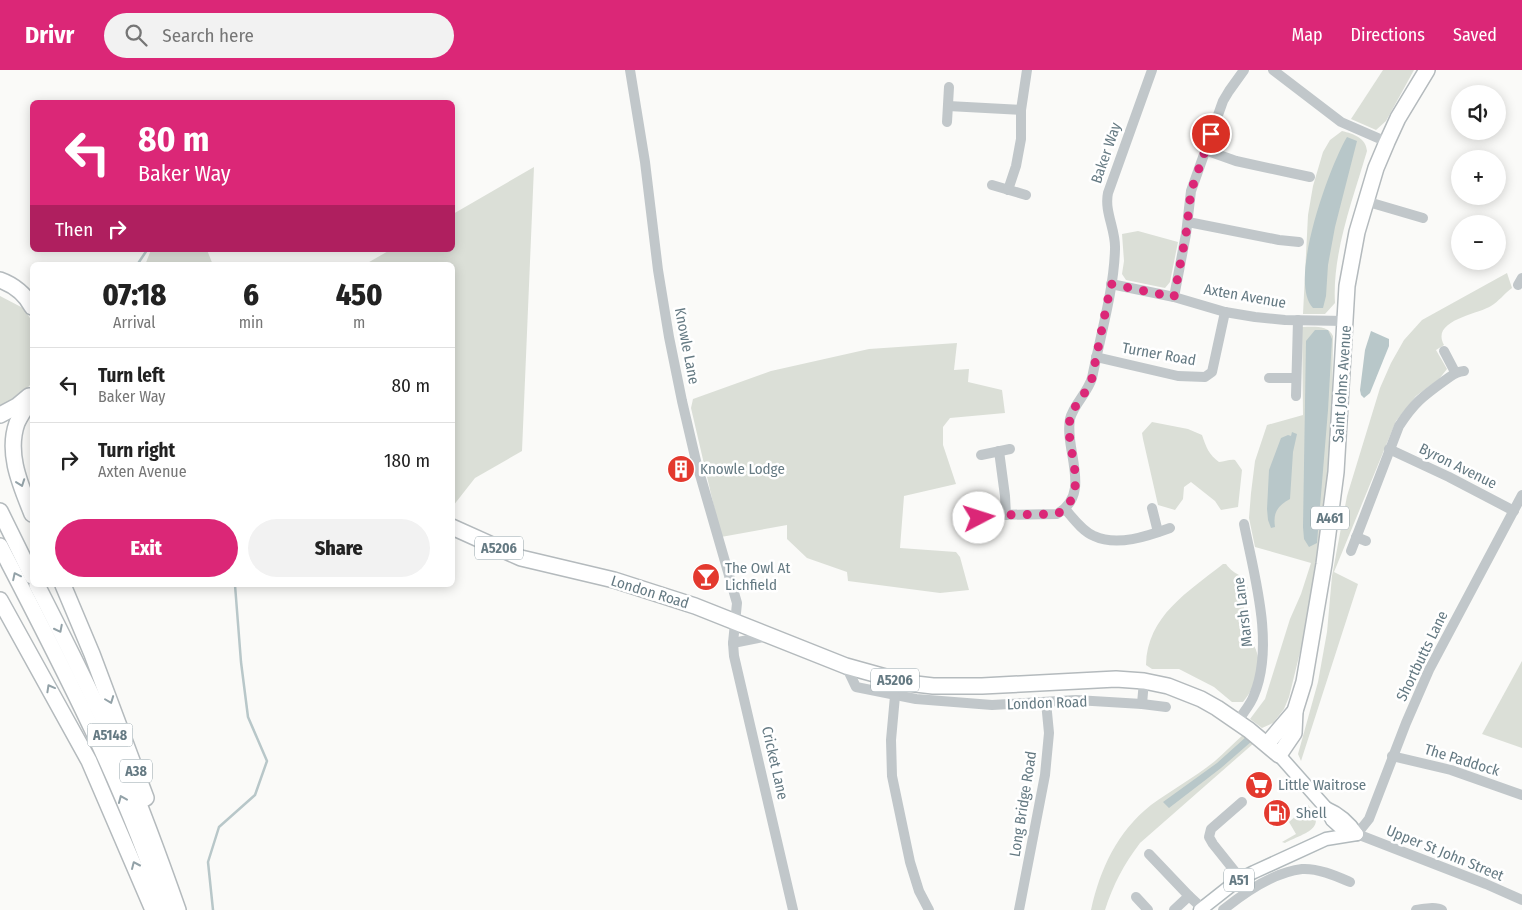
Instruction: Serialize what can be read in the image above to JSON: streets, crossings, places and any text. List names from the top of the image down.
{
  "streets": {
    "highway": [
      "Saint Johns Avenue",
      "A461",
      "A5206",
      "London Road",
      "A5148",
      "A38"
    ],
    "main road": ["A51"],
    "street": [
      "Baker Way",
      "Axten Avenue",
      "Knowle Lane",
      "Turner Road",
      "Byron Avenue",
      "Marsh Lane",
      "Shortbutts Lane",
      "The Paddock",
      "Cricket Lane",
      "Long Bridge Road",
      "Upper St John Street"
    ]
  },
  "crossings": [
    ["Baker Way", "Axten Avenue"],
    ["Baker Way", "Turner Road"],
    ["Axten Avenue", "Turner Road"],
    ["Axten Avenue", "Saint Johns Avenue"],
    ["Knowle Lane", "London Road"],
    ["Knowle Lane", "Cricket Lane"],
    ["Saint Johns Avenue", "London Road"],
    ["Saint Johns Avenue", "Marsh Lane"],
    ["Byron Avenue", "Shortbutts Lane"],
    ["London Road", "Marsh Lane"],
    ["London Road", "Shortbutts Lane"],
    ["London Road", "Cricket Lane"],
    ["London Road", "Long Bridge Road"],
    ["London Road", "Upper St John Street"],
    ["London Road", "A51"],
    ["Shortbutts Lane", "The Paddock"],
    ["Shortbutts Lane", "Upper St John Street"],
    ["Shortbutts Lane", "A51"],
    ["A5148", "A38"],
    ["Upper St John Street", "A51"]
  ],
  "places": {
    "building": ["Knowle Lodge"],
    "bar": ["The Owl At Lichfield"],
    "supermarket": ["Little Waitrose"],
    "fuel station": ["Shell"]
  },
  "page": {
    "header": "Drivr",
    "search": "Search here",
    "nav": ["Map", "Directions", "Saved"],
    "map_buttons": ["+", "−"],
    "turn": ["80 m", "Baker Way"],
    "then": "Then",
    "eta": [
      "07:18",
      "Arrival",
      "6",
      "min",
      "450",
      "m"
    ],
    "list": [
      {
        "name": "Turn left",
        "note": "Baker Way",
        "value": "80 m"
      },
      {
        "name": "Turn right",
        "note": "Axten Avenue",
        "value": "180 m"
      }
    ],
    "buttons": ["Exit", "Share"]
  }
}
